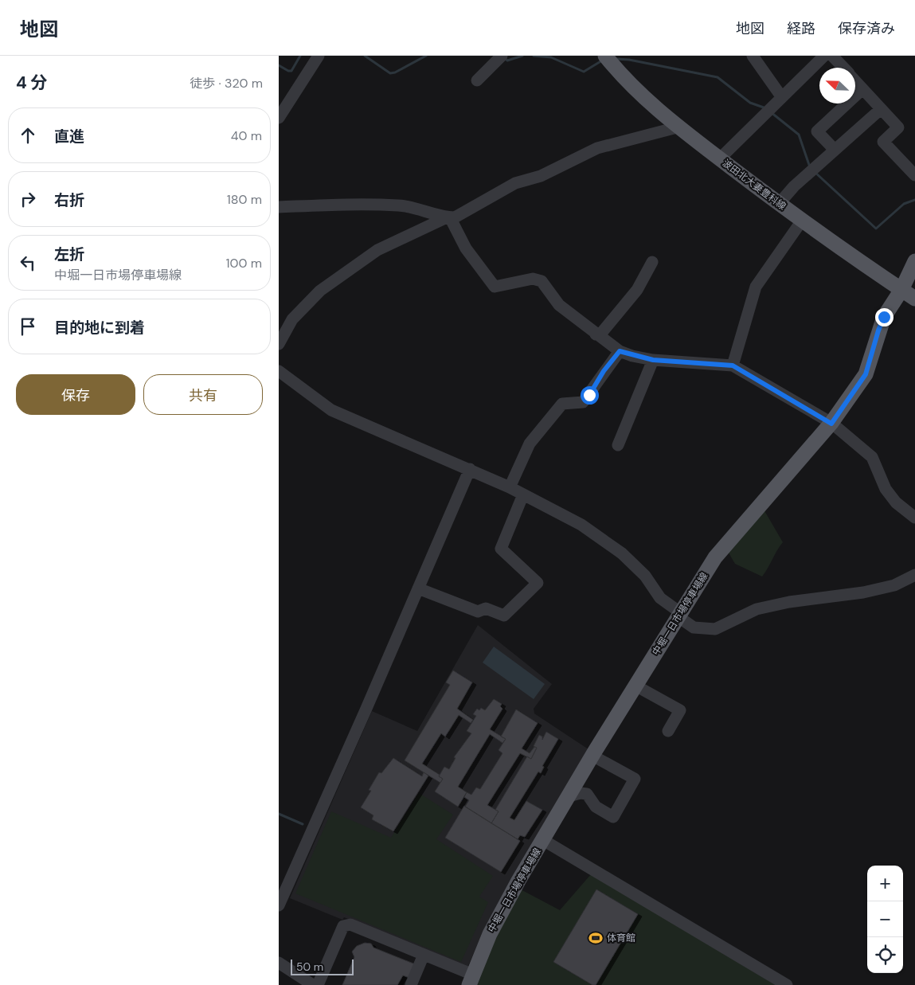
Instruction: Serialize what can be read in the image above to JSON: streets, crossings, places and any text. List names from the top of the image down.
{
  "streets": {
    "main road": ["波田北大妻豊科線", "中堀一日市場停車場線"]
  },
  "crossings": [
    ["波田北大妻豊科線", "中堀一日市場停車場線"]
  ],
  "places": {
    "sports": ["体育館"]
  },
  "scale_bar": "50 m",
  "north": "top left",
  "page": {
    "header": "地図",
    "nav": ["地図", "経路", "保存済み"],
    "heading": ["4 分", "徒歩 · 320 m"],
    "list": [
      ["直進", "40 m"],
      ["右折", "180 m"],
      ["左折", "中堀一日市場停車場線", "100 m"],
      "目的地に到着"
    ],
    "buttons": ["保存", "共有"],
    "map_buttons": ["+", "−"],
    "scale": "50 m"
  }
}
